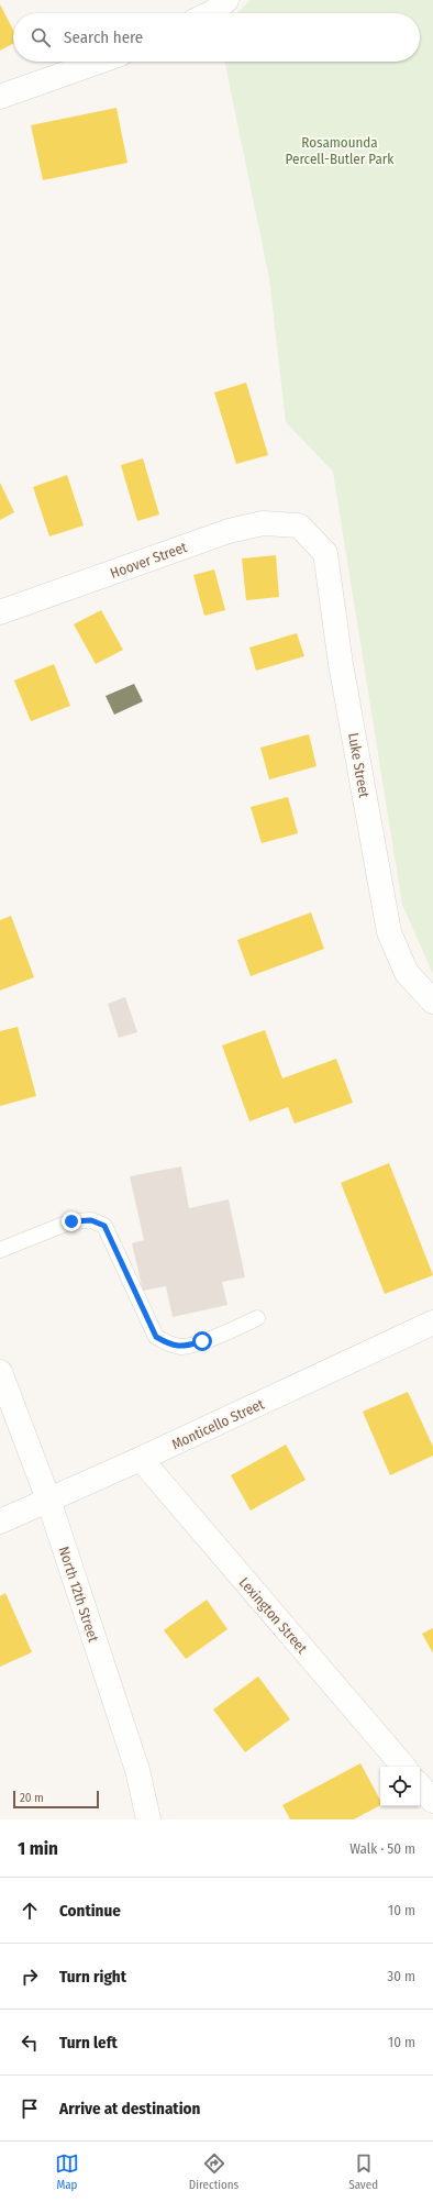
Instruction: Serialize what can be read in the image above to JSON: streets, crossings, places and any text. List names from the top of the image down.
{
  "streets": {
    "street": [
      "Hoover Street",
      "Luke Street",
      "Monticello Street",
      "North 12th Street",
      "Lexington Street"
    ]
  },
  "crossings": [
    ["Hoover Street", "Luke Street"],
    ["Monticello Street", "North 12th Street"],
    ["Monticello Street", "Lexington Street"]
  ],
  "parks": ["Rosamounda Percell-Butler Park"],
  "scale_bar": "20 m",
  "page": {
    "search": "Search here",
    "scale": "20 m",
    "heading": ["1 min", "Walk · 50 m"],
    "list": [
      ["Continue", "10 m"],
      ["Turn right", "30 m"],
      ["Turn left", "10 m"],
      "Arrive at destination"
    ],
    "nav": ["Map", "Directions", "Saved"]
  }
}
